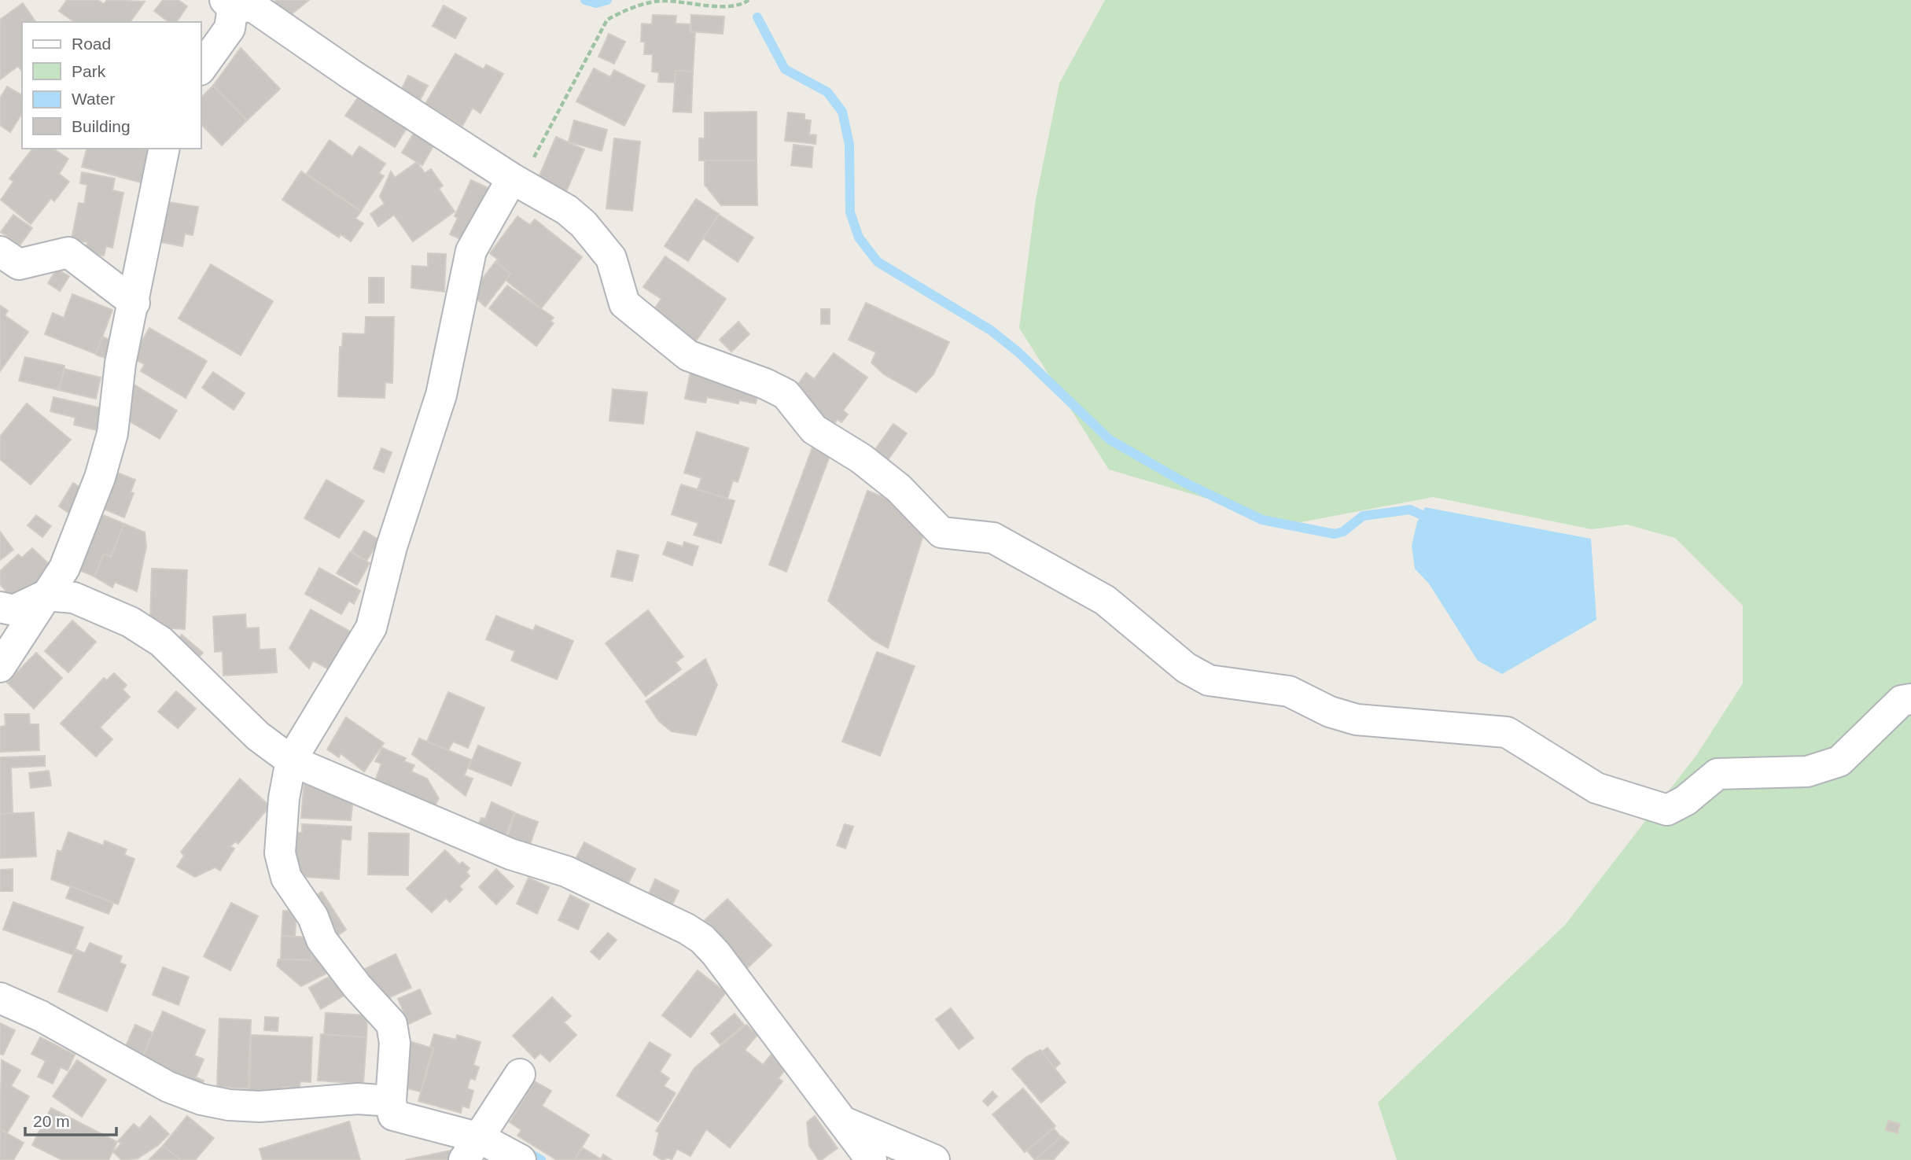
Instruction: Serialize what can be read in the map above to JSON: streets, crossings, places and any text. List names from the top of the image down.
{
  "legend": [
    "Road",
    "Park",
    "Water",
    "Building"
  ],
  "scale_bar": "20 m"
}
